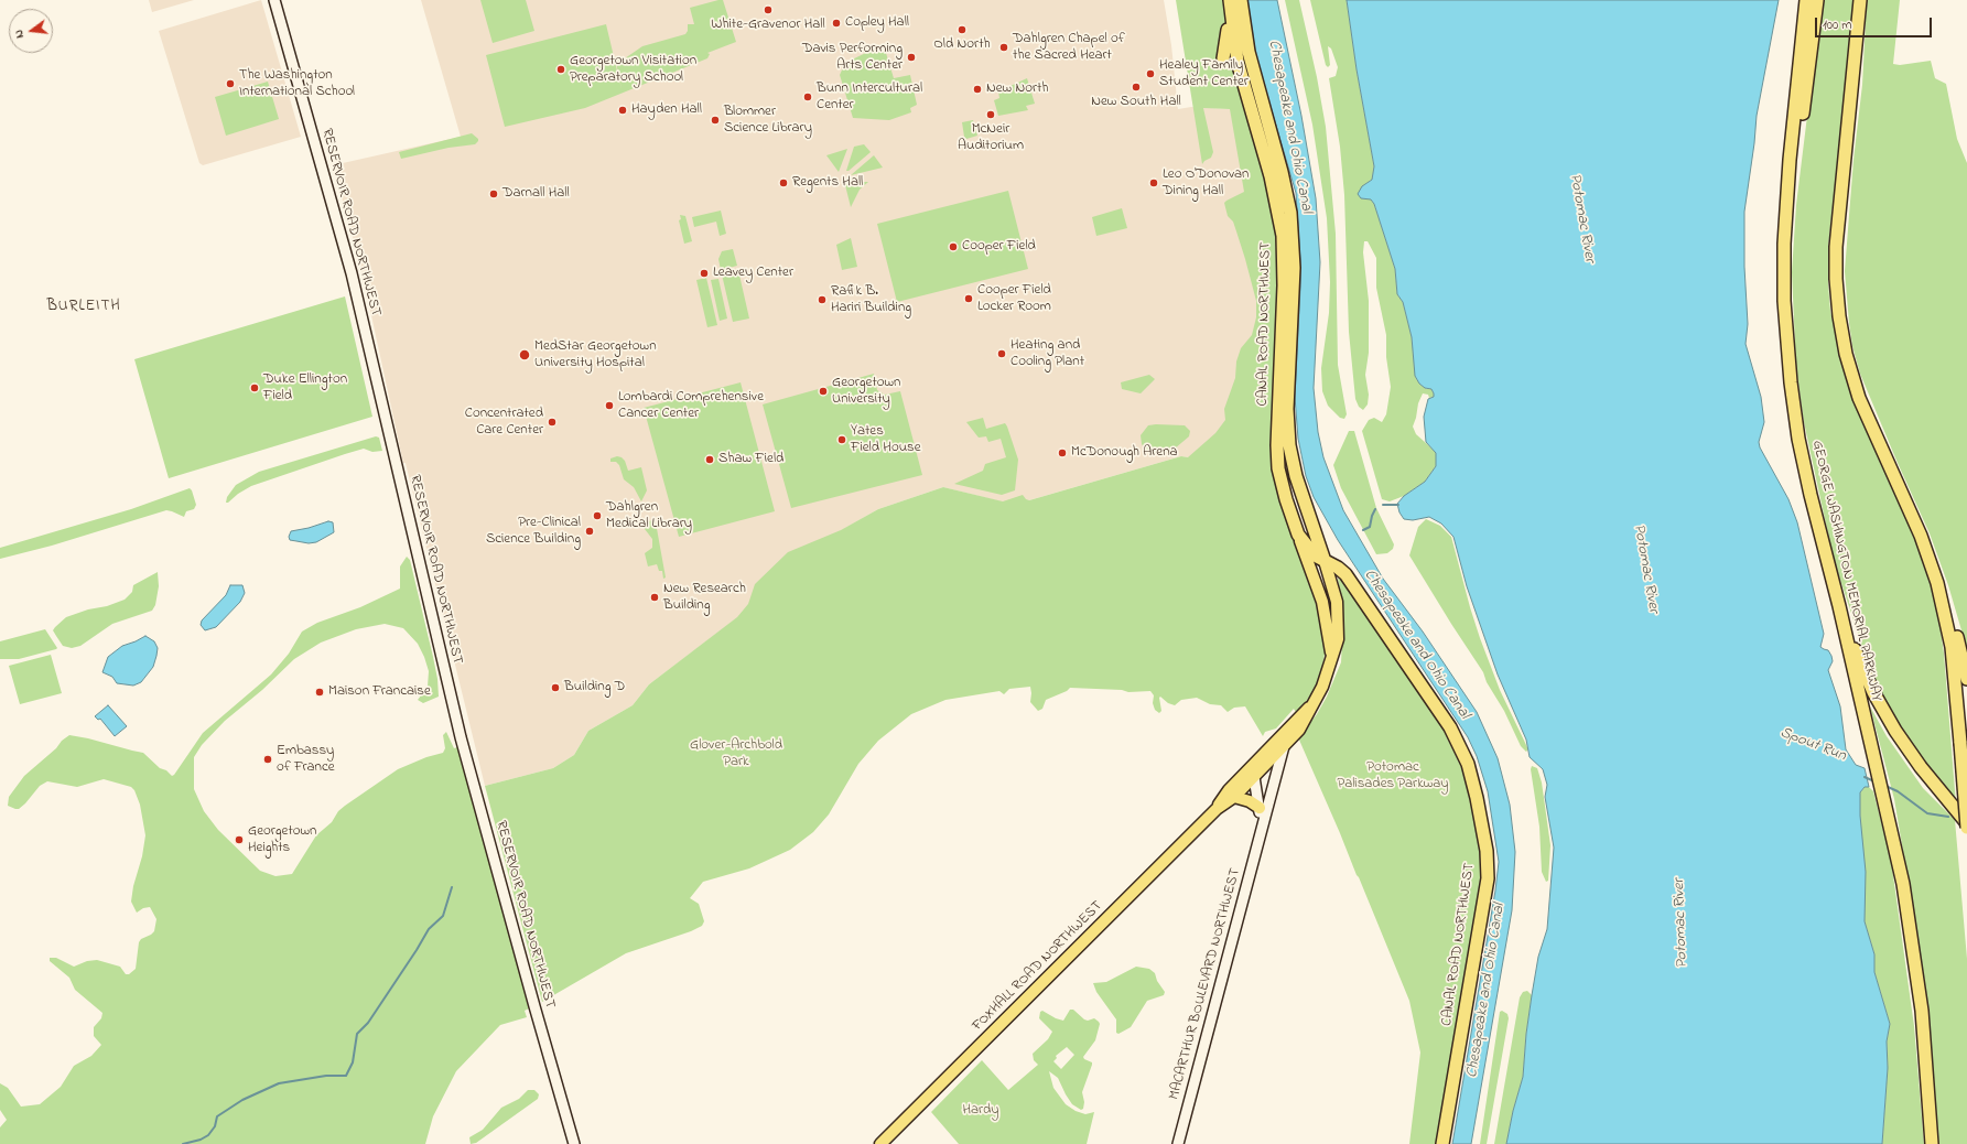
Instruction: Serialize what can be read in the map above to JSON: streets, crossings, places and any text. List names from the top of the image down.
{
  "streets": {
    "highway": ["CANAL ROAD NORTHWEST", "GEORGE WASHINGTON MEMORIAL PARKWAY"],
    "main road": ["RESERVOIR ROAD NORTHWEST", "FOXHALL ROAD NORTHWEST", "MACARTHUR BOULEVARD NORTHWEST"]
  },
  "crossings": [
    ["CANAL ROAD NORTHWEST", "FOXHALL ROAD NORTHWEST"],
    ["FOXHALL ROAD NORTHWEST", "MACARTHUR BOULEVARD NORTHWEST"]
  ],
  "districts": ["BURLEITH"],
  "water": ["Chesapeake and Ohio Canal", "Potomac River", "Spout Run"],
  "parks": ["Glover-Archbold Park", "Potomac Palisades Parkway", "Hardy"],
  "places": [
    "White-Gravenor Hall",
    "Copley Hall",
    "Old North",
    "Dahlgren Chapel of the Sacred Heart",
    "Davis Performing Arts Center",
    "Georgetown Visitation Preparatory School",
    "Healey Family Student Center",
    "The Washington International School",
    "New South Hall",
    "New North",
    "Bunn Intercultural Center",
    "Hayden Hall",
    "McNeir Auditorium",
    "Blommer Science Library",
    "Regents Hall",
    "Leo O'Donovan Dining Hall",
    "Darnall Hall",
    "Cooper Field",
    "Leavey Center",
    "Cooper Field Locker Room",
    "Rafik B. Hariri Building",
    "Heating and Cooling Plant",
    "MedStar Georgetown University Hospital",
    "Duke Ellington Field",
    "Georgetown University",
    "Lombardi Comprehensive Cancer Center",
    "Concentrated Care Center",
    "Yates Field House",
    "McDonough Arena",
    "Shaw Field",
    "Dahlgren Medical Library",
    "Pre-Clinical Science Building",
    "New Research Building",
    "Building D",
    "Maison Francaise",
    "Embassy of France",
    "Georgetown Heights"
  ],
  "scale_bar": "100 m",
  "north": "left"
}
